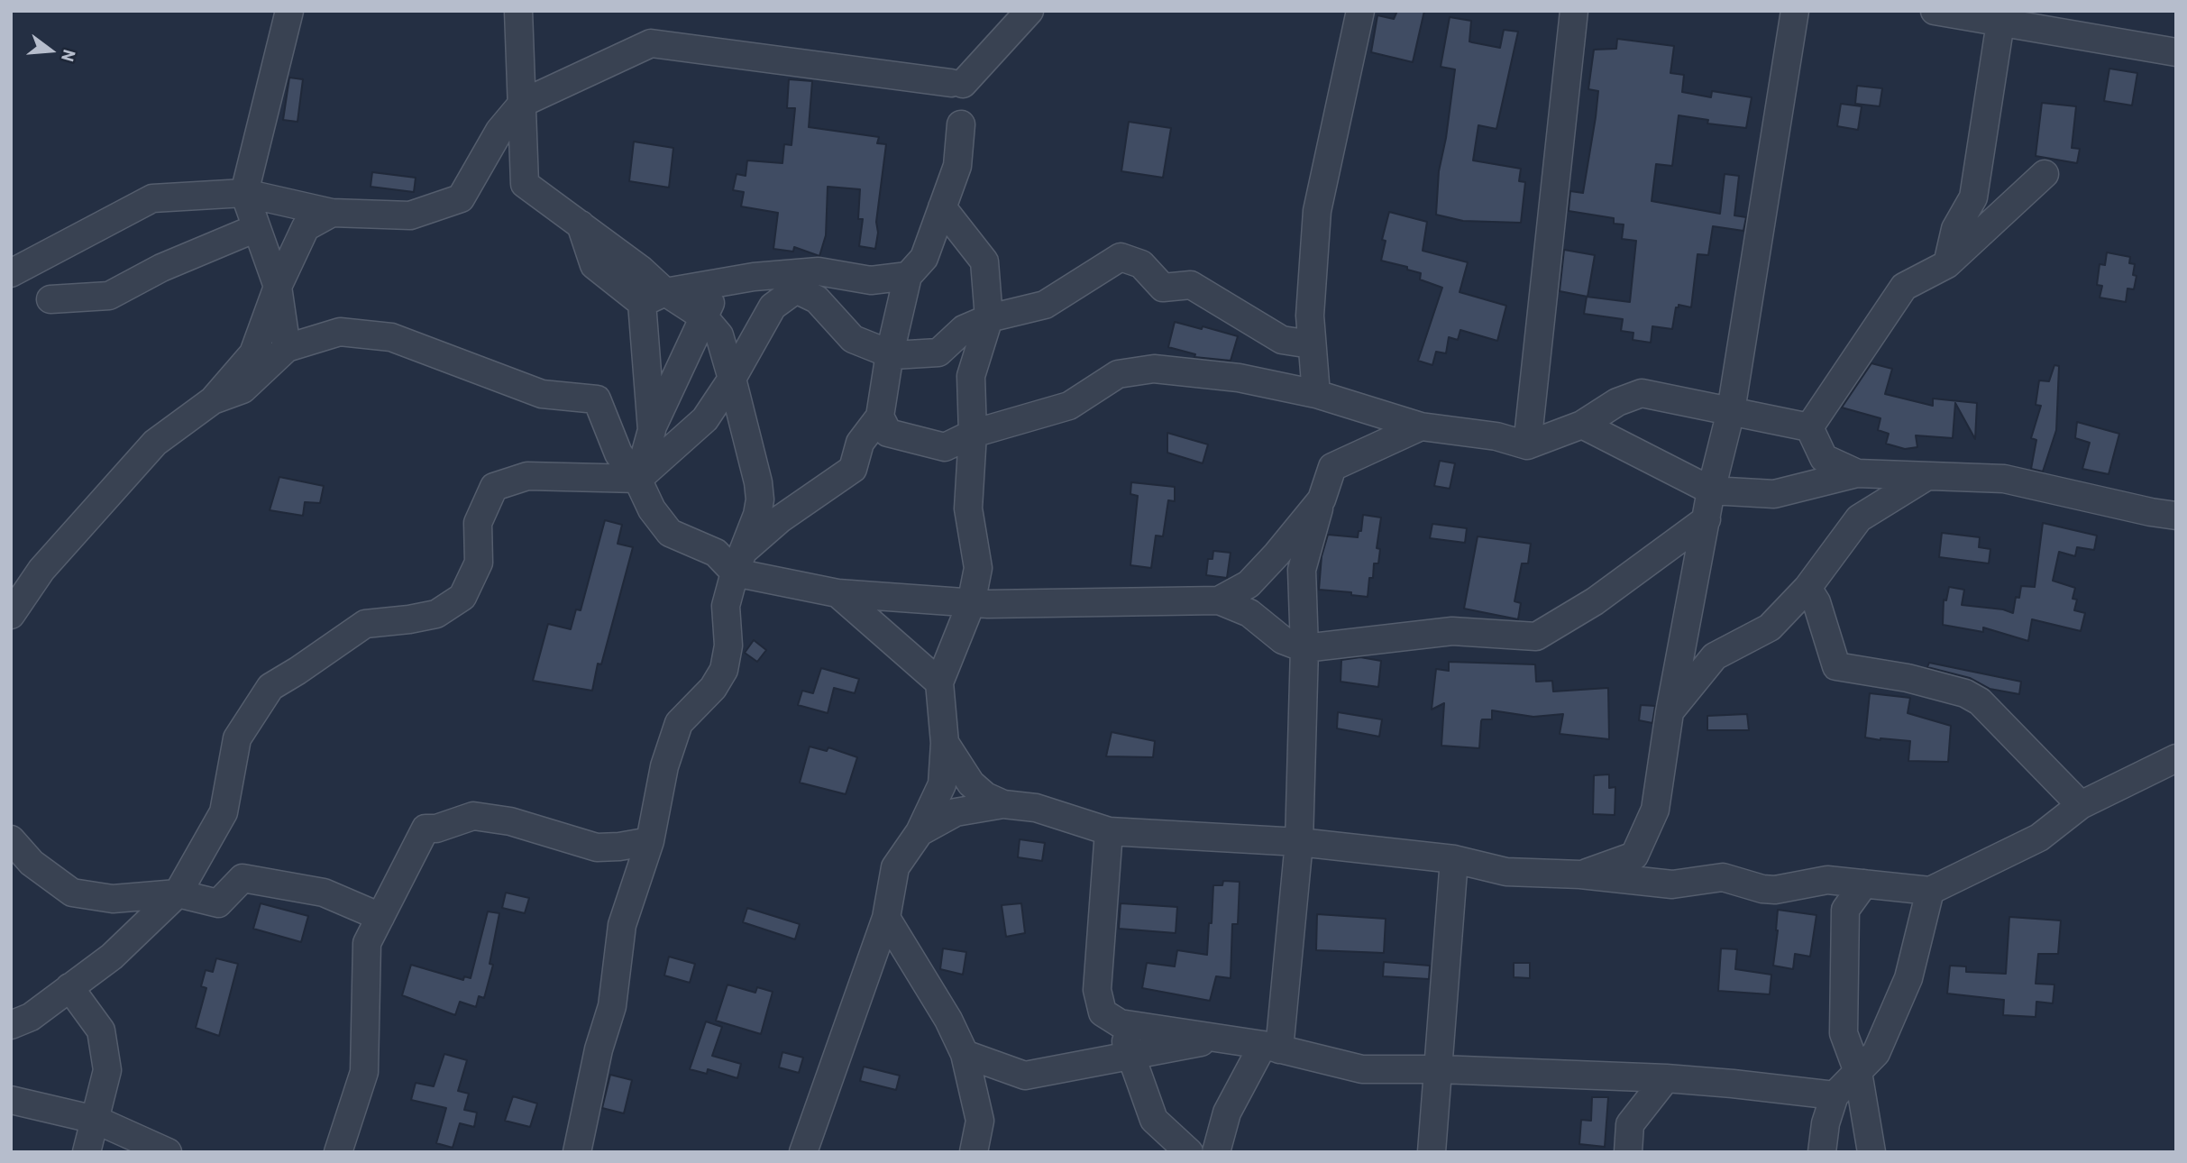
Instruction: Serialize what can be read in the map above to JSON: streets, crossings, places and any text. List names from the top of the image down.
{
  "north": "right"
}
